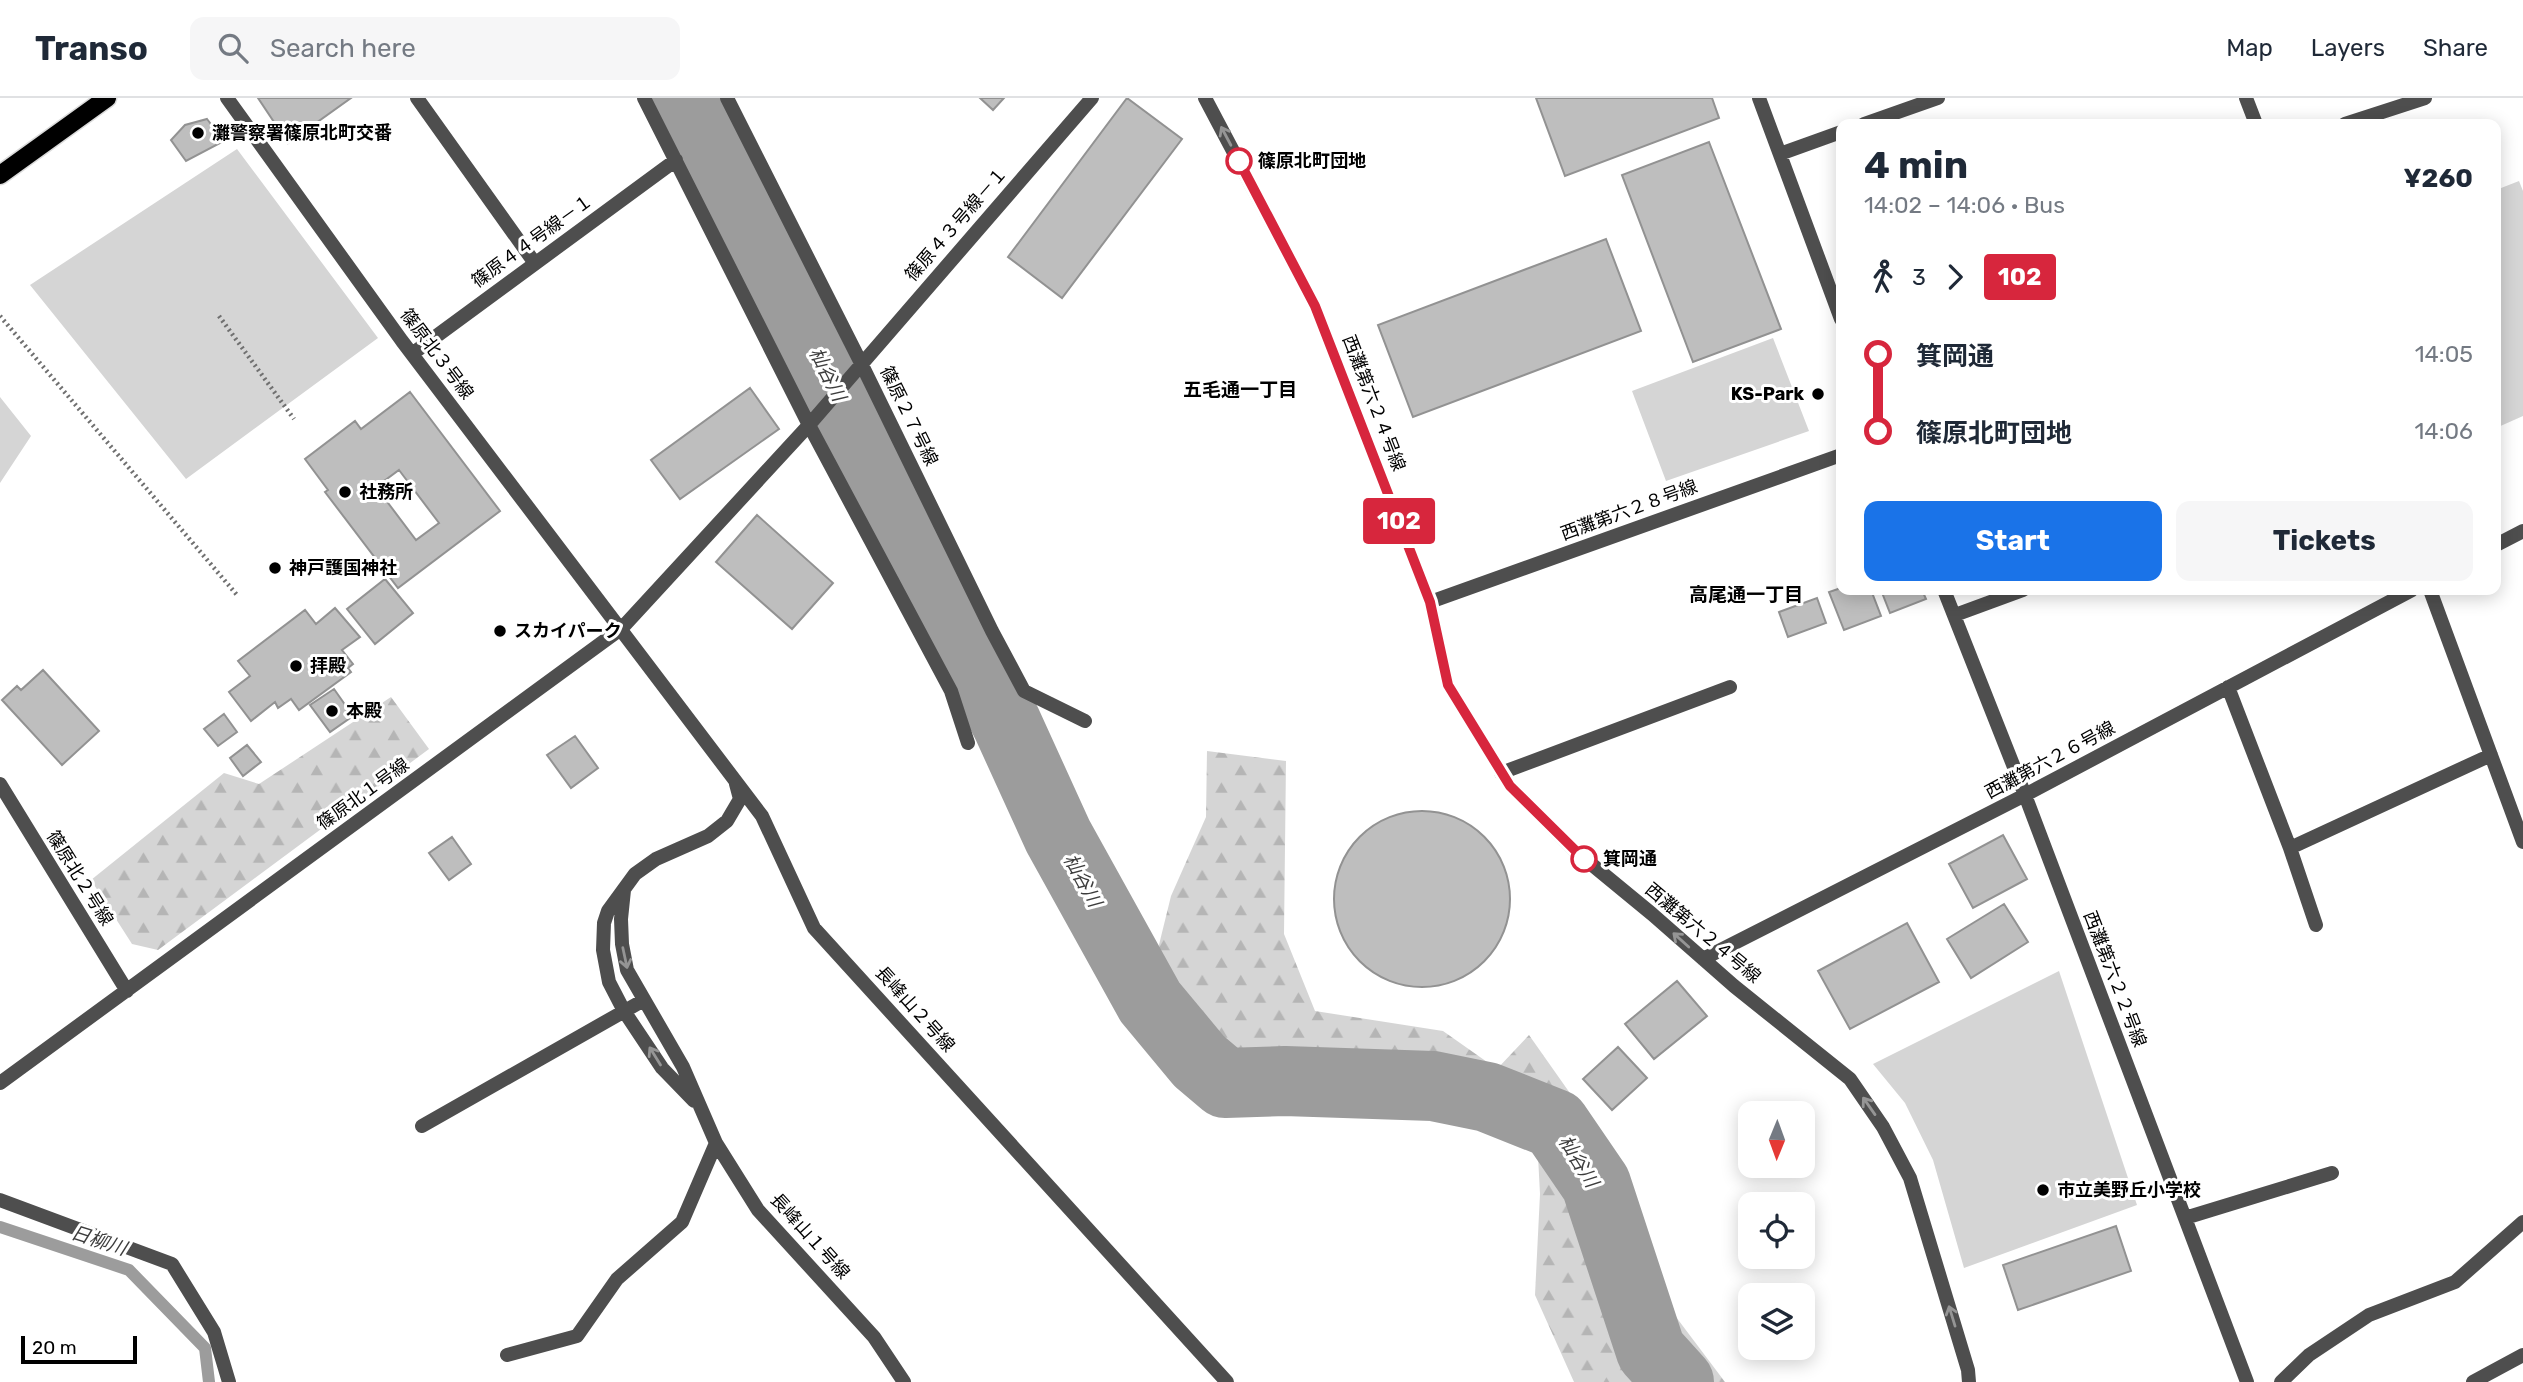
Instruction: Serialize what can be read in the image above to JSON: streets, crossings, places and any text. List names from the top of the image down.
{
  "streets": {
    "street": [
      "篠原４３号線－１",
      "篠原４４号線－１",
      "篠原北３号線",
      "西灘第六２４号線",
      "篠原２７号線",
      "西灘第六２８号線",
      "西灘第六２６号線",
      "篠原北１号線",
      "篠原北２号線",
      "西灘第六２２号線",
      "長峰山２号線",
      "長峰山１号線"
    ]
  },
  "crossings": [
    ["篠原４３号線－１", "篠原２７号線"],
    ["篠原４４号線－１", "篠原北３号線"],
    ["篠原北３号線", "篠原北１号線"],
    ["篠原北３号線", "長峰山２号線"],
    ["西灘第六２４号線", "西灘第六２８号線"],
    ["西灘第六２４号線", "西灘第六２６号線"],
    ["西灘第六２６号線", "西灘第六２２号線"],
    ["篠原北１号線", "篠原北２号線"],
    ["篠原北１号線", "長峰山２号線"],
    ["長峰山２号線", "長峰山１号線"]
  ],
  "one_way": ["西灘第六２４号線"],
  "districts": ["五毛通一丁目", "高尾通一丁目"],
  "water": ["杣谷川", "日柳川"],
  "places": [
    "灘警察署篠原北町交番",
    "篠原北町団地",
    "KS-Park",
    "社務所",
    "神戸護国神社",
    "スカイパーク",
    "拝殿",
    "本殿",
    "箕岡通",
    "市立美野丘小学校"
  ],
  "lines": ["bus line 102"],
  "scale_bar": "20 m",
  "north": "bottom",
  "page": {
    "header": "Transo",
    "search": "Search here",
    "nav": ["Map", "Layers", "Share"],
    "on_map": "102",
    "heading": ["4 min", "14:02 – 14:06 · Bus", "¥260"],
    "legs": ["3", "102"],
    "list": [
      {
        "name": "箕岡通",
        "value": "14:05"
      },
      {
        "name": "篠原北町団地",
        "value": "14:06"
      }
    ],
    "buttons": ["Start", "Tickets"],
    "scale": "20 m"
  }
}
